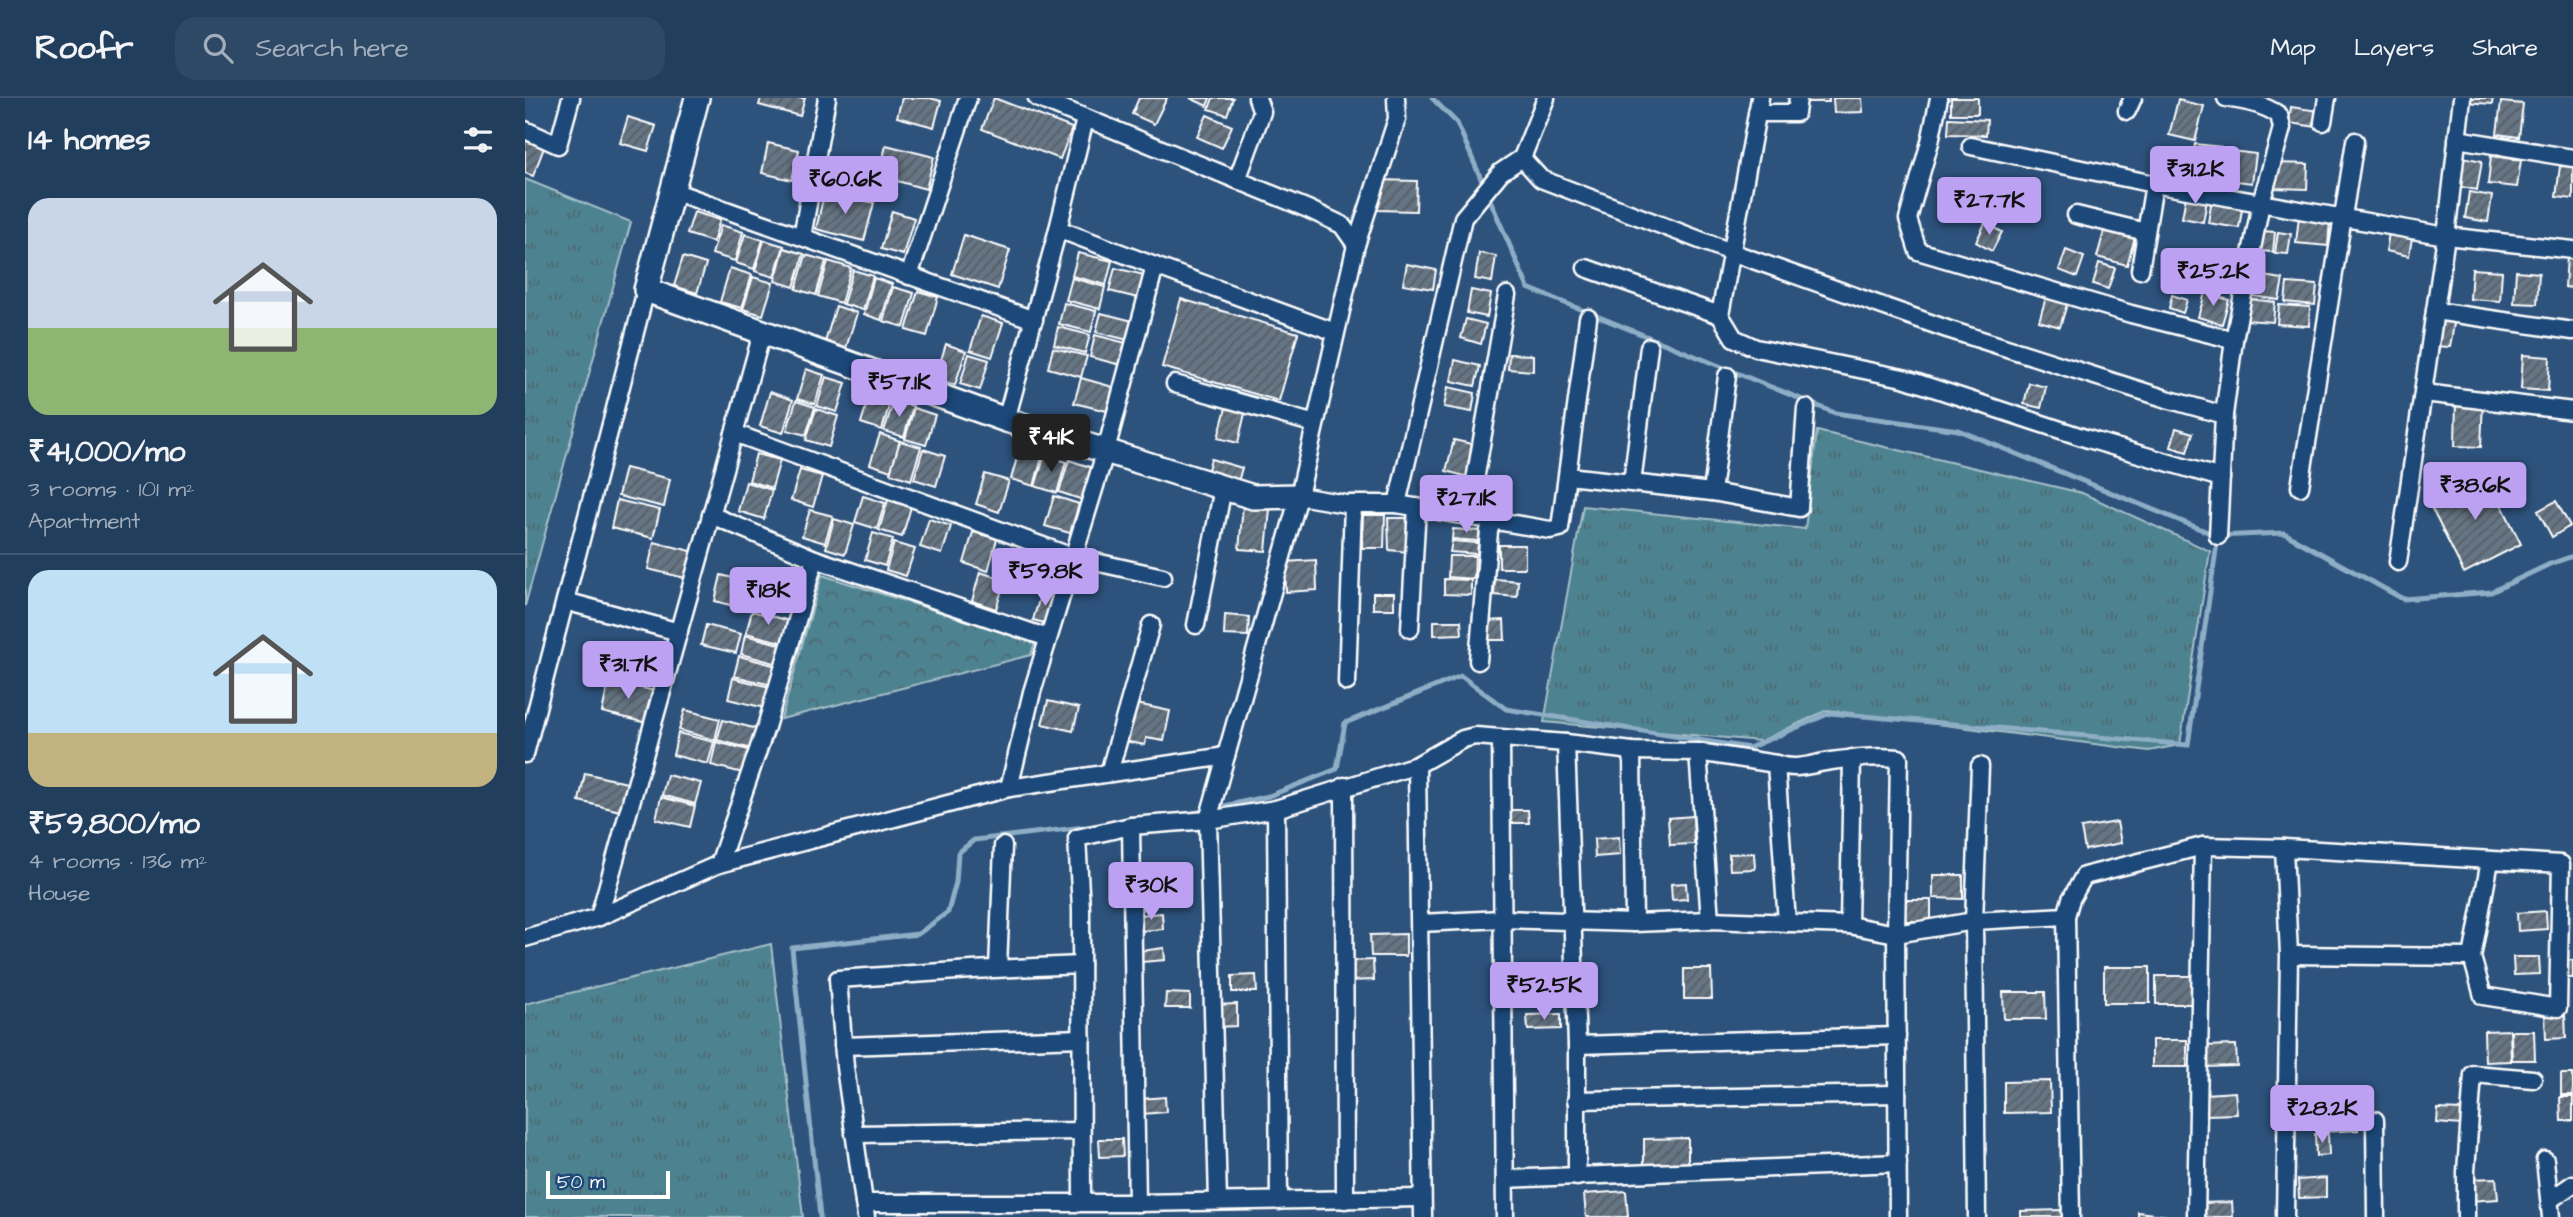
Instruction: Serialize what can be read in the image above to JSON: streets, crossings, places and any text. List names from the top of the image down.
{
  "scale_bar": "50 m",
  "page": {
    "header": "Roofr",
    "search": "Search here",
    "nav": ["Map", "Layers", "Share"],
    "heading": "14 homes",
    "price": [
      "₹31.2K",
      "₹60.6K",
      "₹27.7K",
      "₹25.2K",
      "₹57.1K",
      "₹41K",
      "₹38.6K",
      "₹27.1K",
      "₹59.8K",
      "₹18K",
      "₹31.7K",
      "₹30K",
      "₹52.5K",
      "₹28.2K"
    ],
    "list": [
      {
        "name": "₹41,000/mo",
        "note": "3 rooms · 101 m² · Apartment"
      },
      {
        "name": "₹59,800/mo",
        "note": "4 rooms · 136 m² · House"
      }
    ],
    "scale": "50 m"
  }
}
